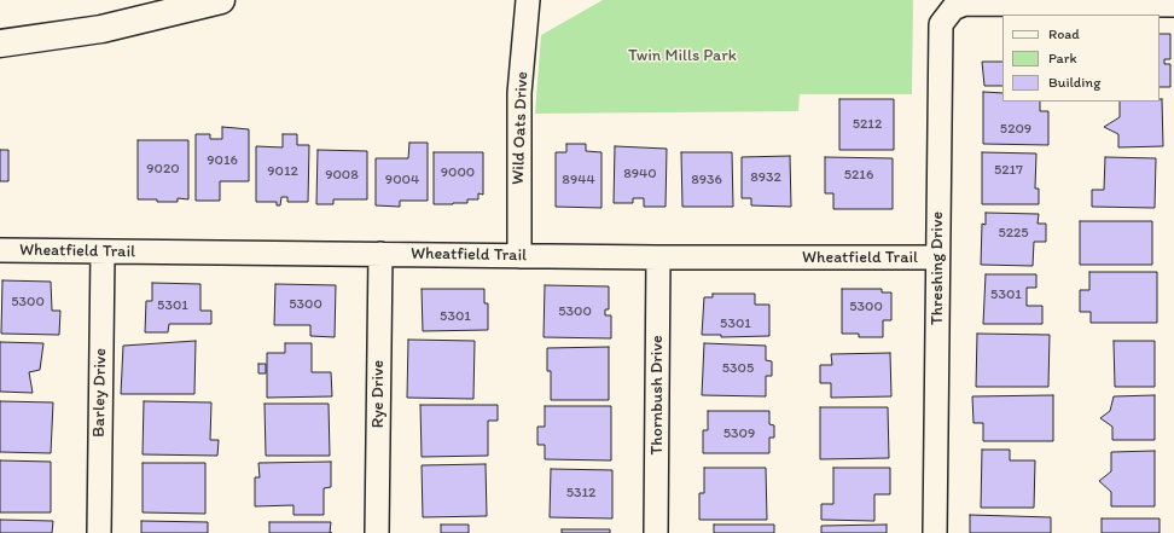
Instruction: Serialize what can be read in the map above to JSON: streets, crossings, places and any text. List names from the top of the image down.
{
  "streets": {
    "street": [
      "Wild Oats Drive",
      "Wheatfield Trail",
      "Threshing Drive",
      "Barley Drive",
      "Rye Drive",
      "Thornbush Drive"
    ]
  },
  "crossings": [
    ["Wild Oats Drive", "Wheatfield Trail"],
    ["Wheatfield Trail", "Threshing Drive"],
    ["Wheatfield Trail", "Barley Drive"],
    ["Wheatfield Trail", "Rye Drive"],
    ["Wheatfield Trail", "Thornbush Drive"]
  ],
  "parks": ["Twin Mills Park"],
  "house_numbers": [
    "5212",
    "5209",
    "9016",
    "9020",
    "5217",
    "9012",
    "9000",
    "8940",
    "9008",
    "5216",
    "8932",
    "9004",
    "8944",
    "8936",
    "5225",
    "5301",
    "5300",
    "5300",
    "5301",
    "5300",
    "5300",
    "5301",
    "5301",
    "5305",
    "5309",
    "5312"
  ],
  "legend": ["Road", "Park", "Building"]
}
